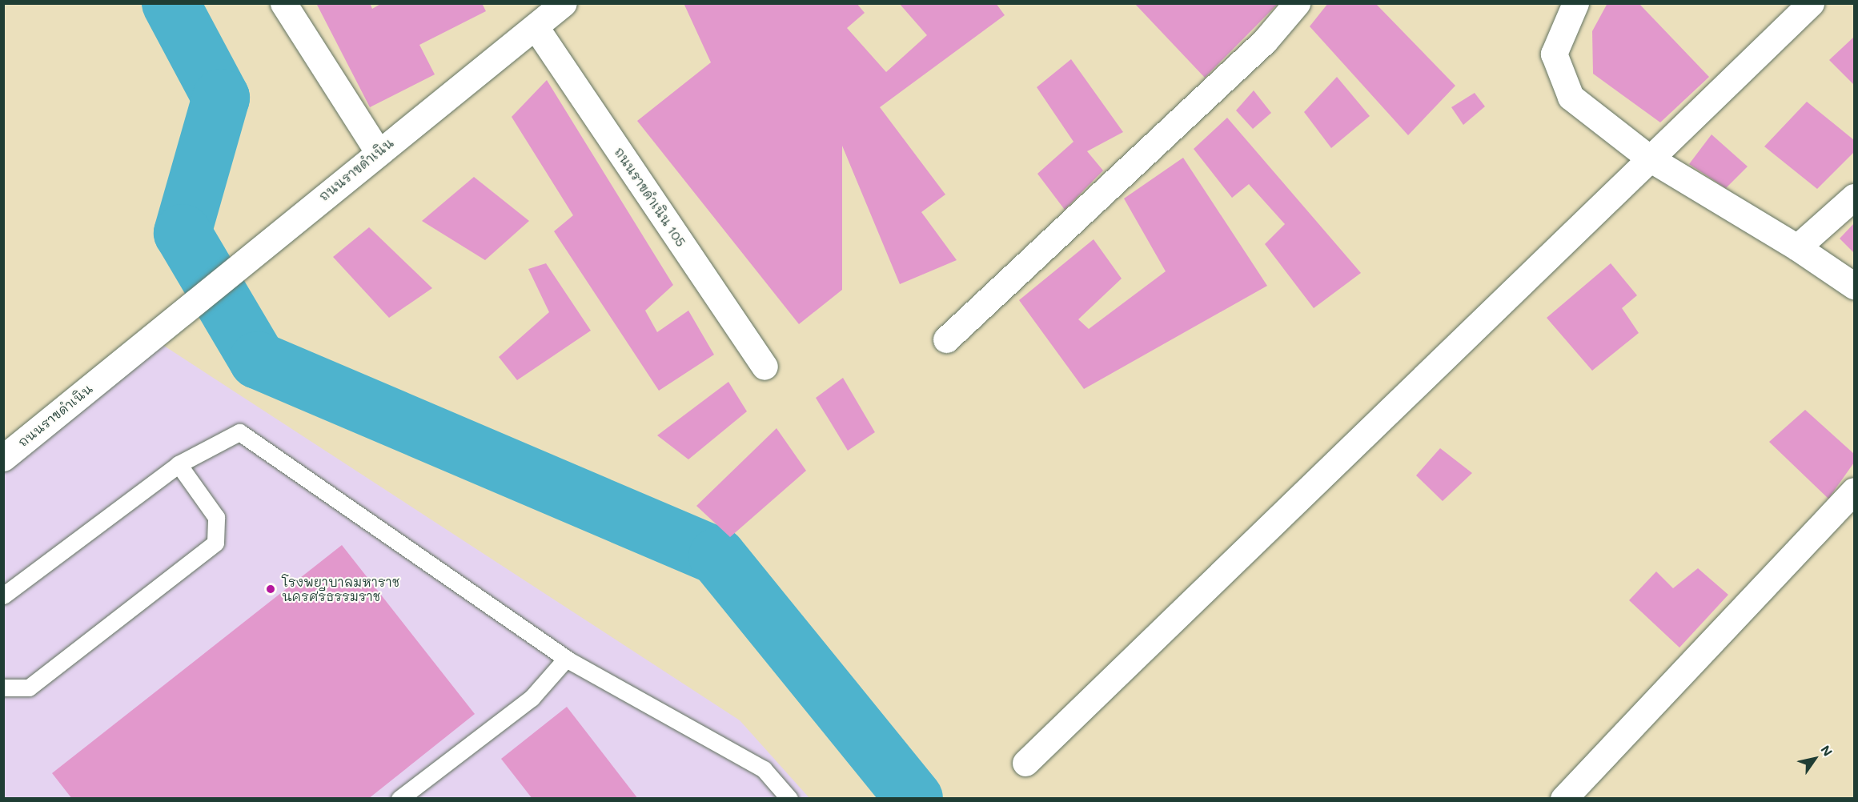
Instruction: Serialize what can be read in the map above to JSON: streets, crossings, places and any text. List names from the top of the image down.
{
  "streets": {
    "street": ["ถนนราขดำเนิน", "ถนนราขดำเนิน 105"]
  },
  "crossings": [
    ["ถนนราขดำเนิน", "ถนนราขดำเนิน 105"]
  ],
  "places": ["โรงพยาบาลมหาราช นครศรีธรรมราช"],
  "north": "top right"
}
